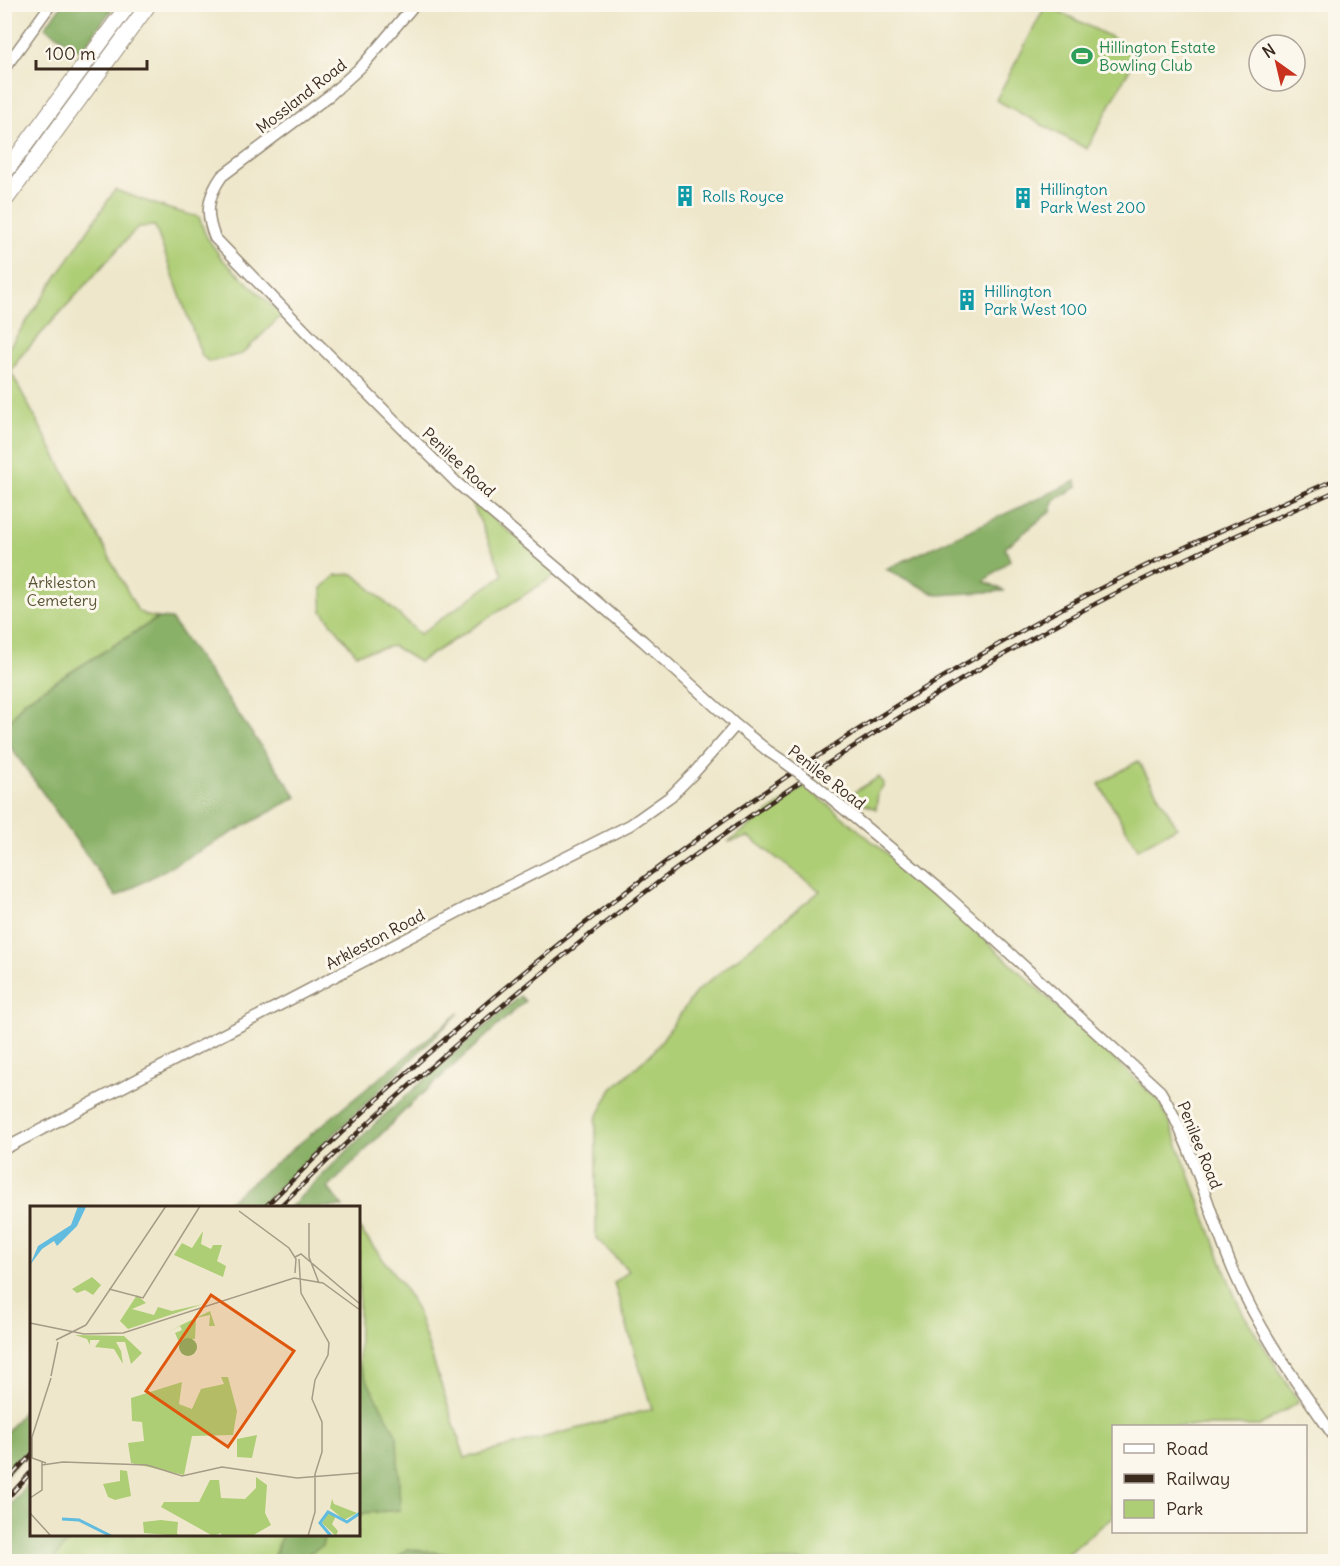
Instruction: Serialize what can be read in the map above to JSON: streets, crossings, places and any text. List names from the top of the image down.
{
  "streets": {
    "street": ["Mossland Road", "Penilee Road", "Arkleston Road"]
  },
  "crossings": [
    ["Mossland Road", "Penilee Road"],
    ["Penilee Road", "Arkleston Road"]
  ],
  "parks": ["Arkleston Cemetery"],
  "places": {
    "sports": ["Hillington Estate Bowling Club"],
    "building": ["Rolls Royce", "Hillington Park West 200", "Hillington Park West 100"]
  },
  "legend": ["Road", "Railway", "Park"],
  "scale_bar": "100 m",
  "north": "top left"
}
